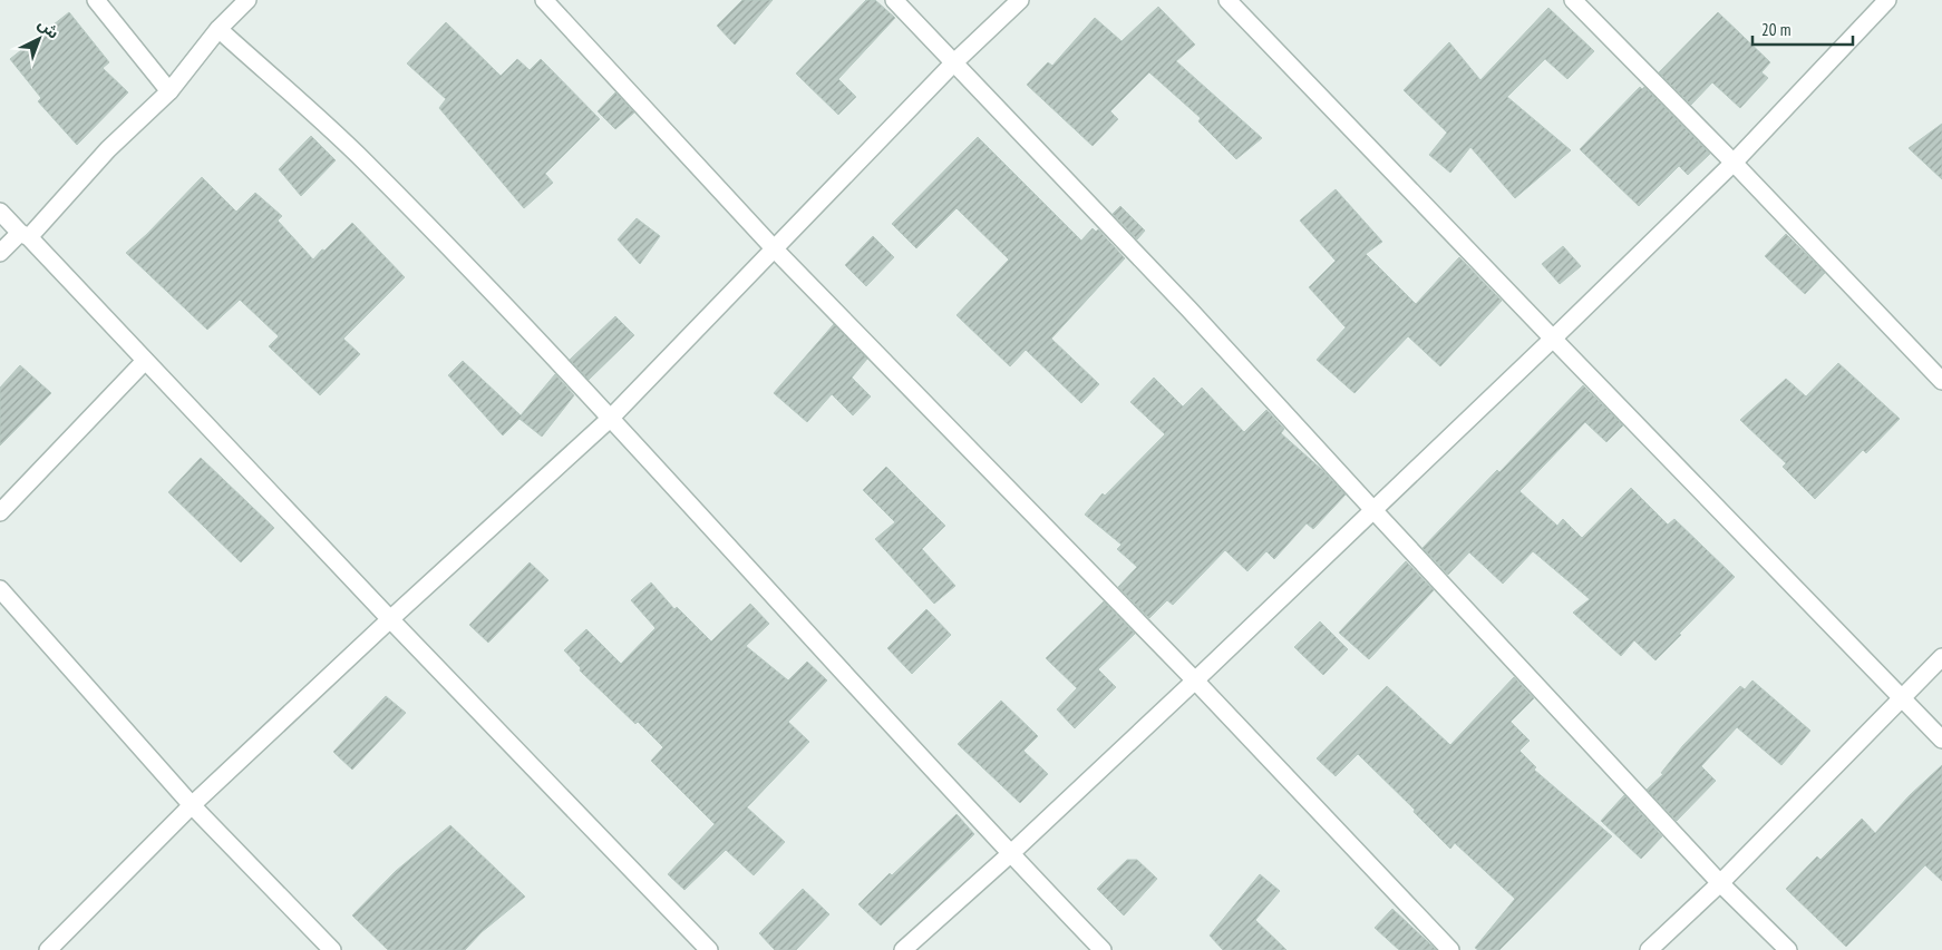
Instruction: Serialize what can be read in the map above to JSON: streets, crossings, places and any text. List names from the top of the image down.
{
  "scale_bar": "20 m",
  "north": "top right"
}
